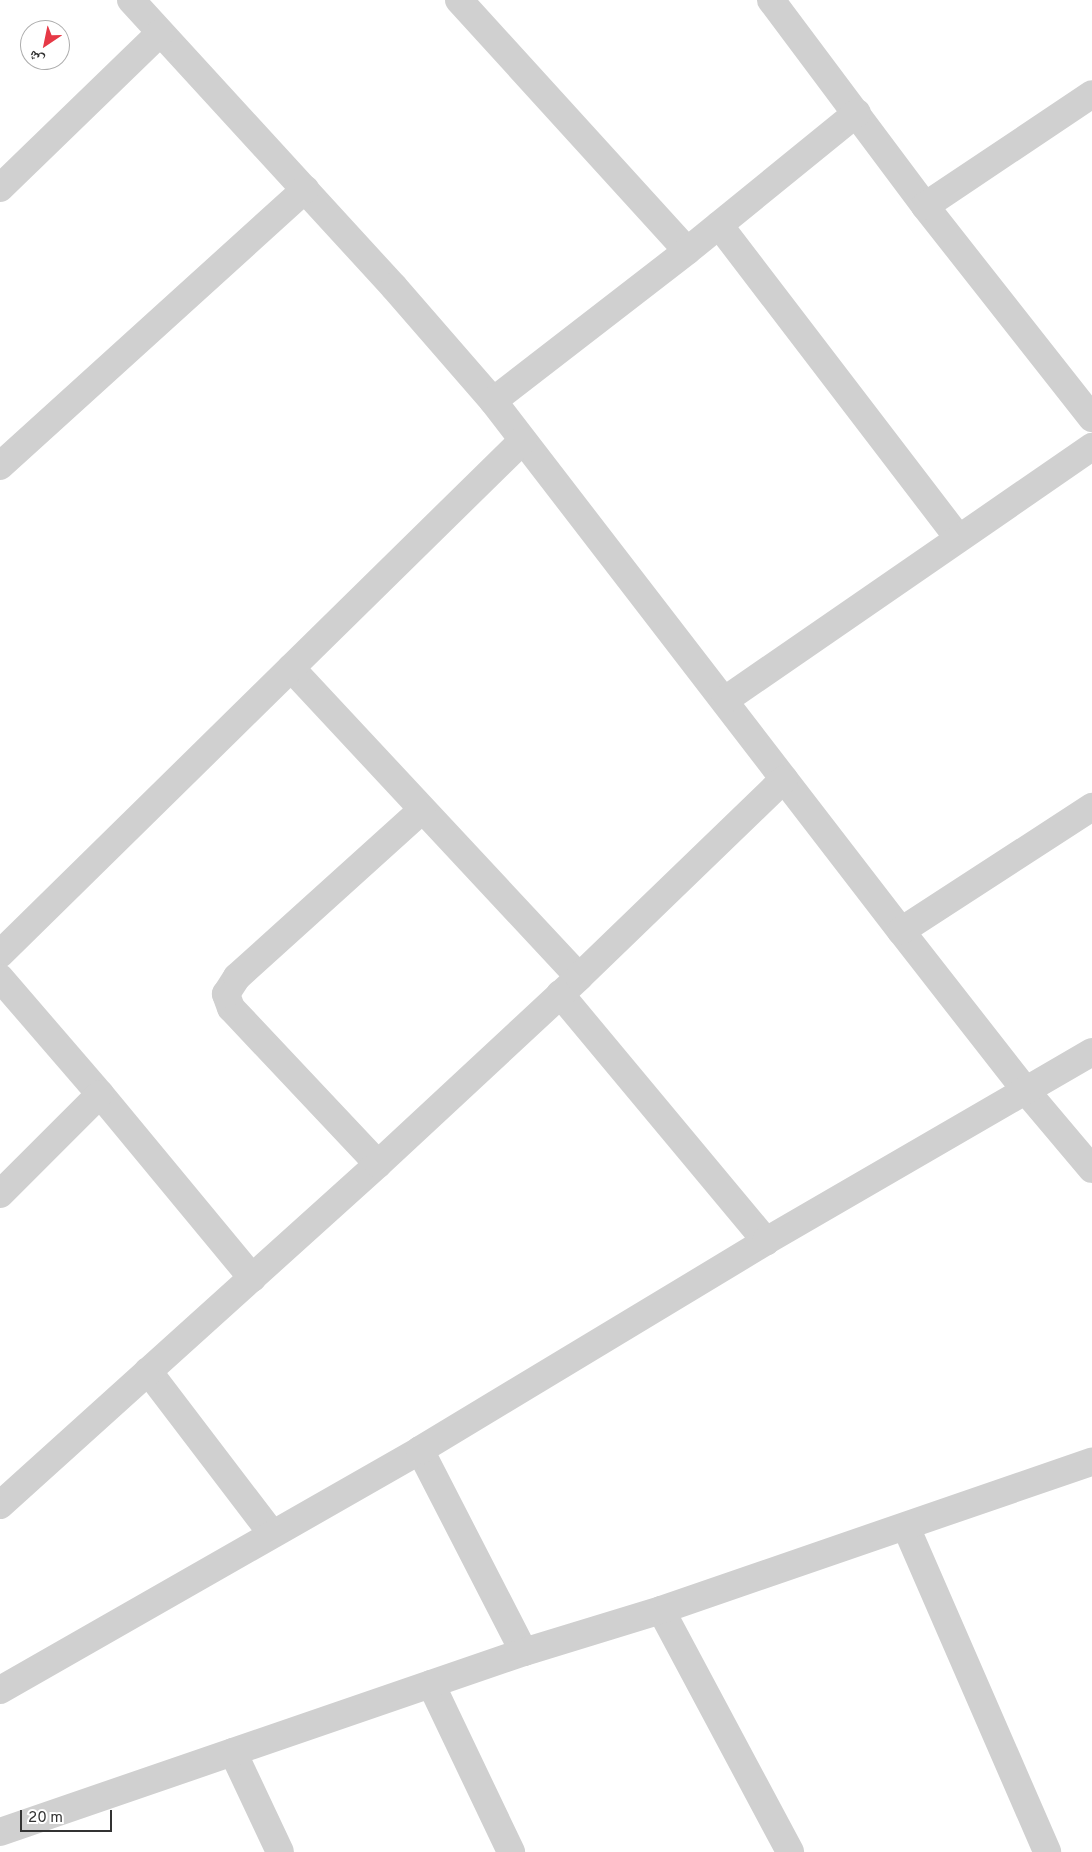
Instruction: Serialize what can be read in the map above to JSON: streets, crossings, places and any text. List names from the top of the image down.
{
  "scale_bar": "20 m",
  "north": "bottom left"
}
